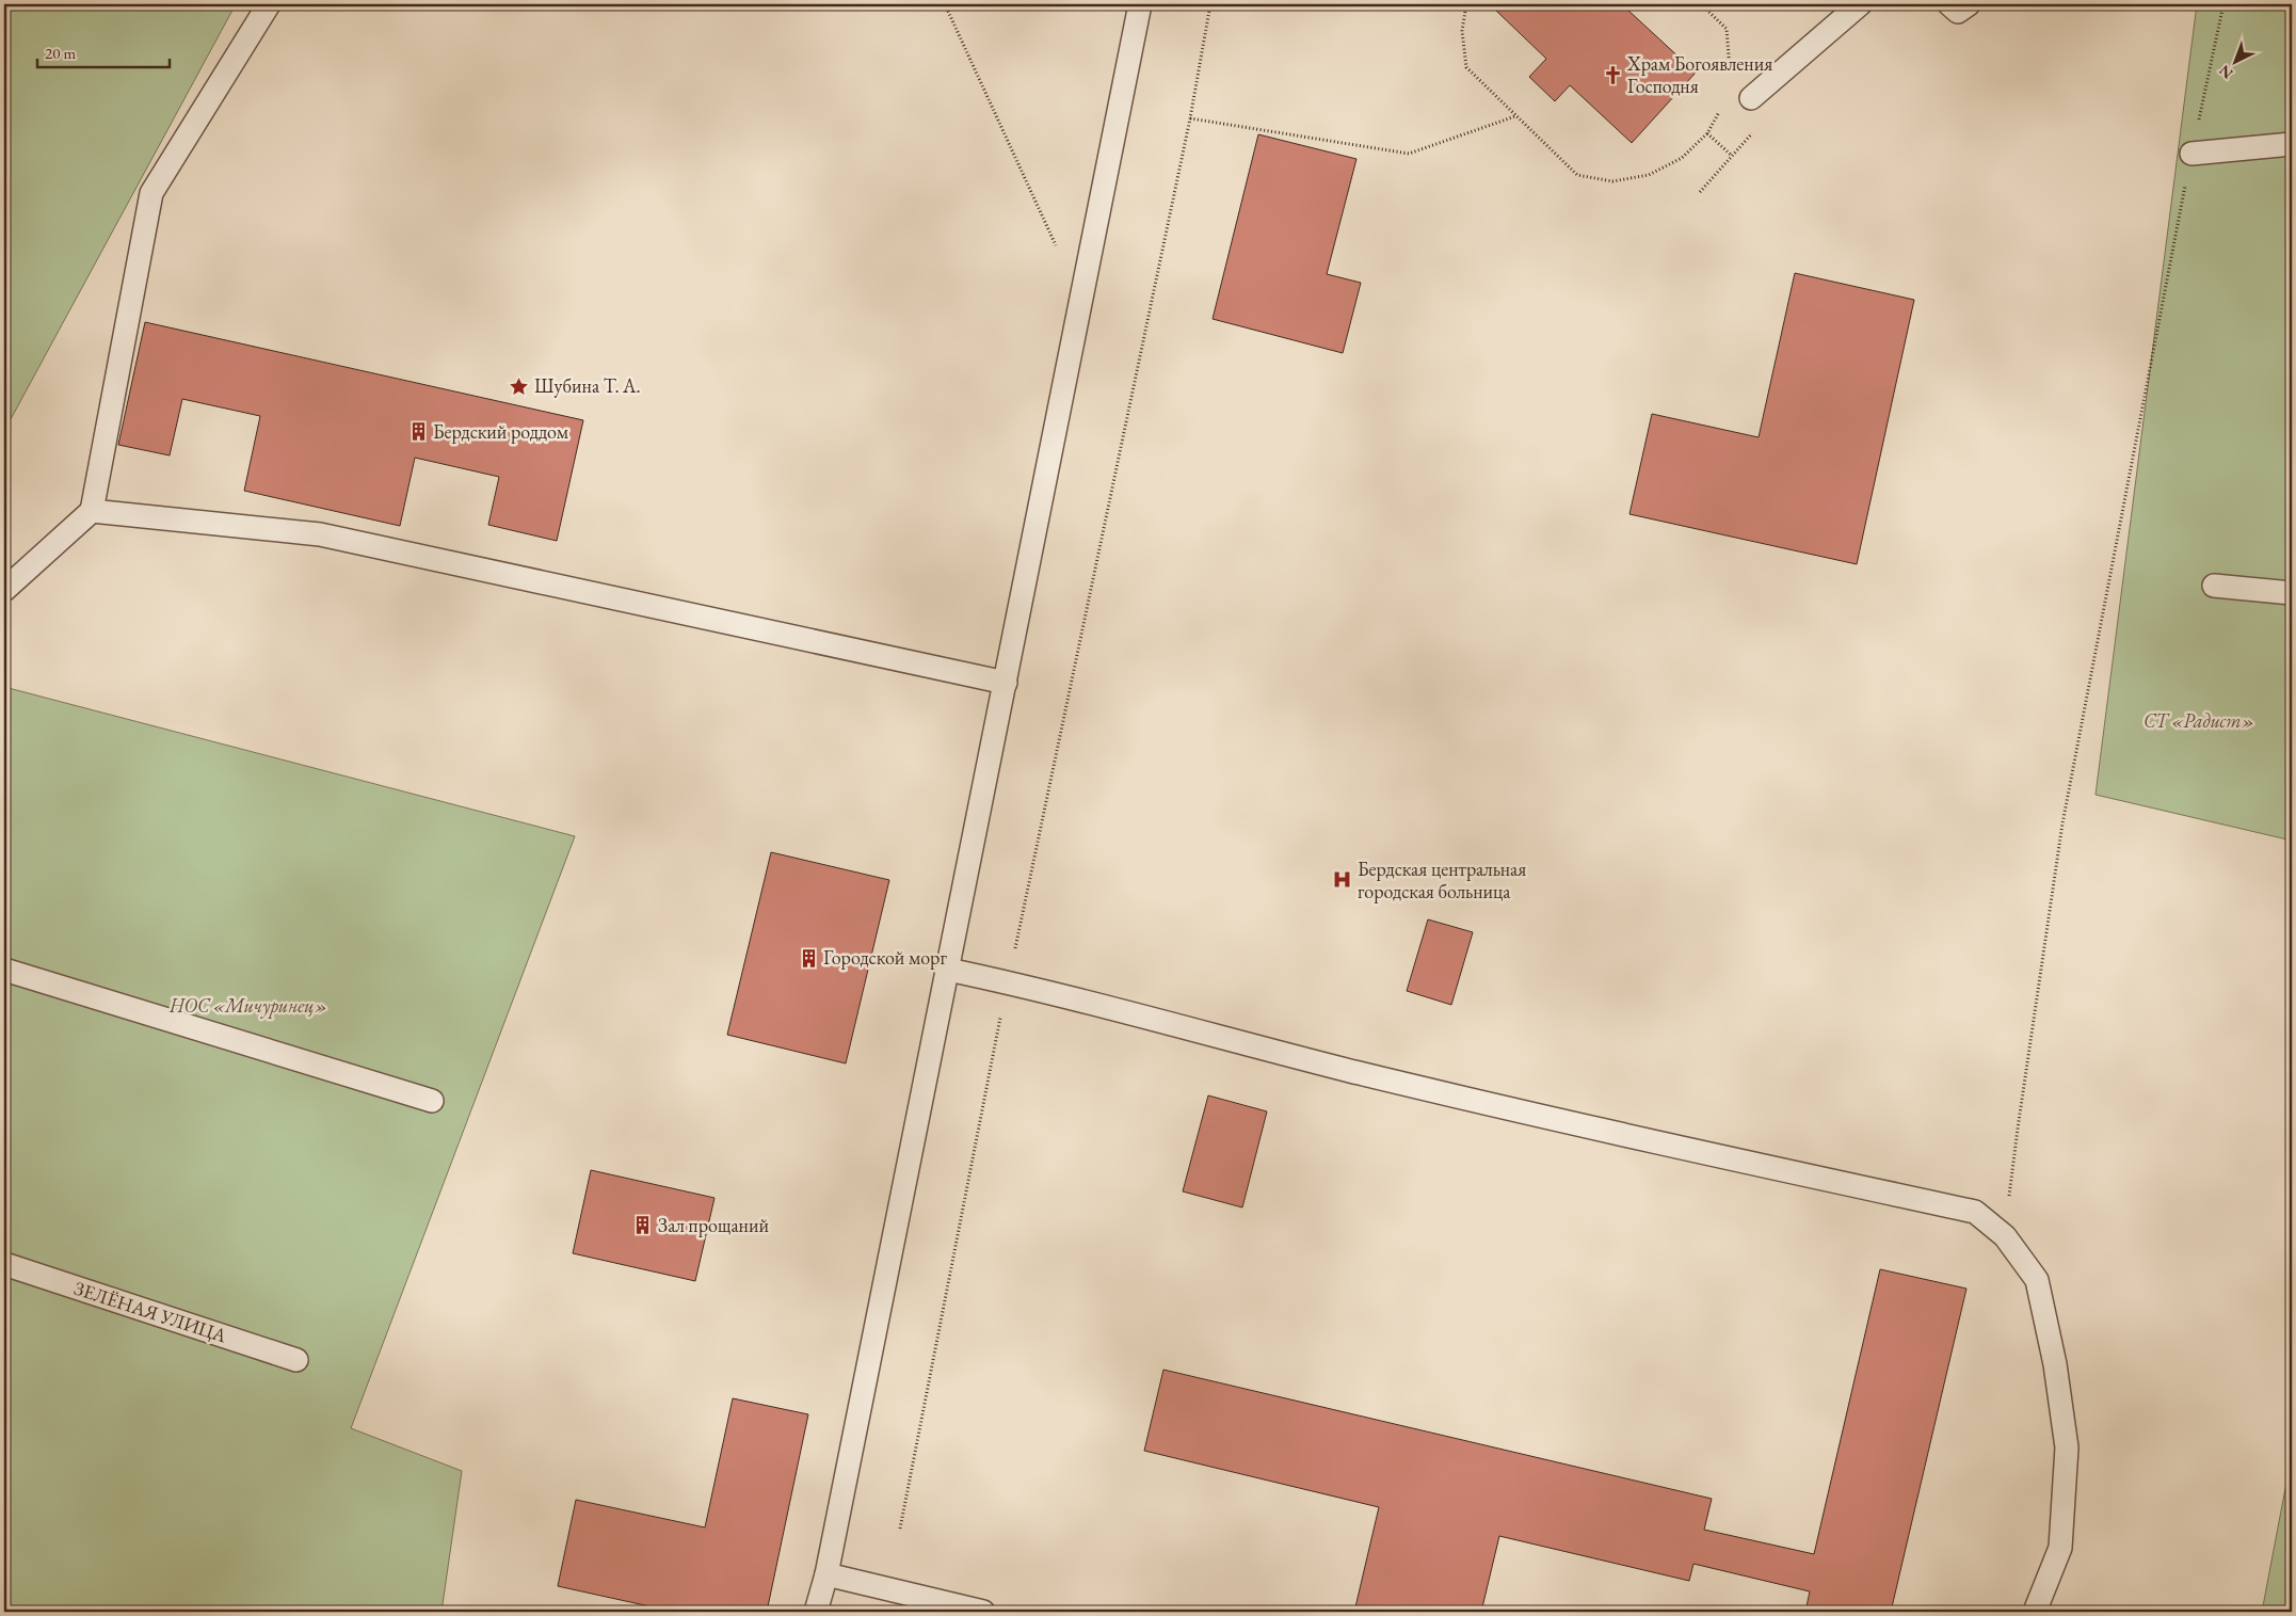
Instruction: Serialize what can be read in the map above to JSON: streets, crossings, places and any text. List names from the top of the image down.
{
  "streets": {
    "lane": ["ЗЕЛЁНАЯ УЛИЦА"]
  },
  "parks": ["СТ «Радист»", "НОС «Мичуринец»"],
  "places": {
    "church": ["Храм Богоявления Господня"],
    "place": ["Шубина Т. А."],
    "building": ["Бердский роддом", "Городской морг", "Зал прощаний"],
    "hospital": ["Бердская центральная городская больница"]
  },
  "scale_bar": "20 m",
  "north": "bottom left"
}
